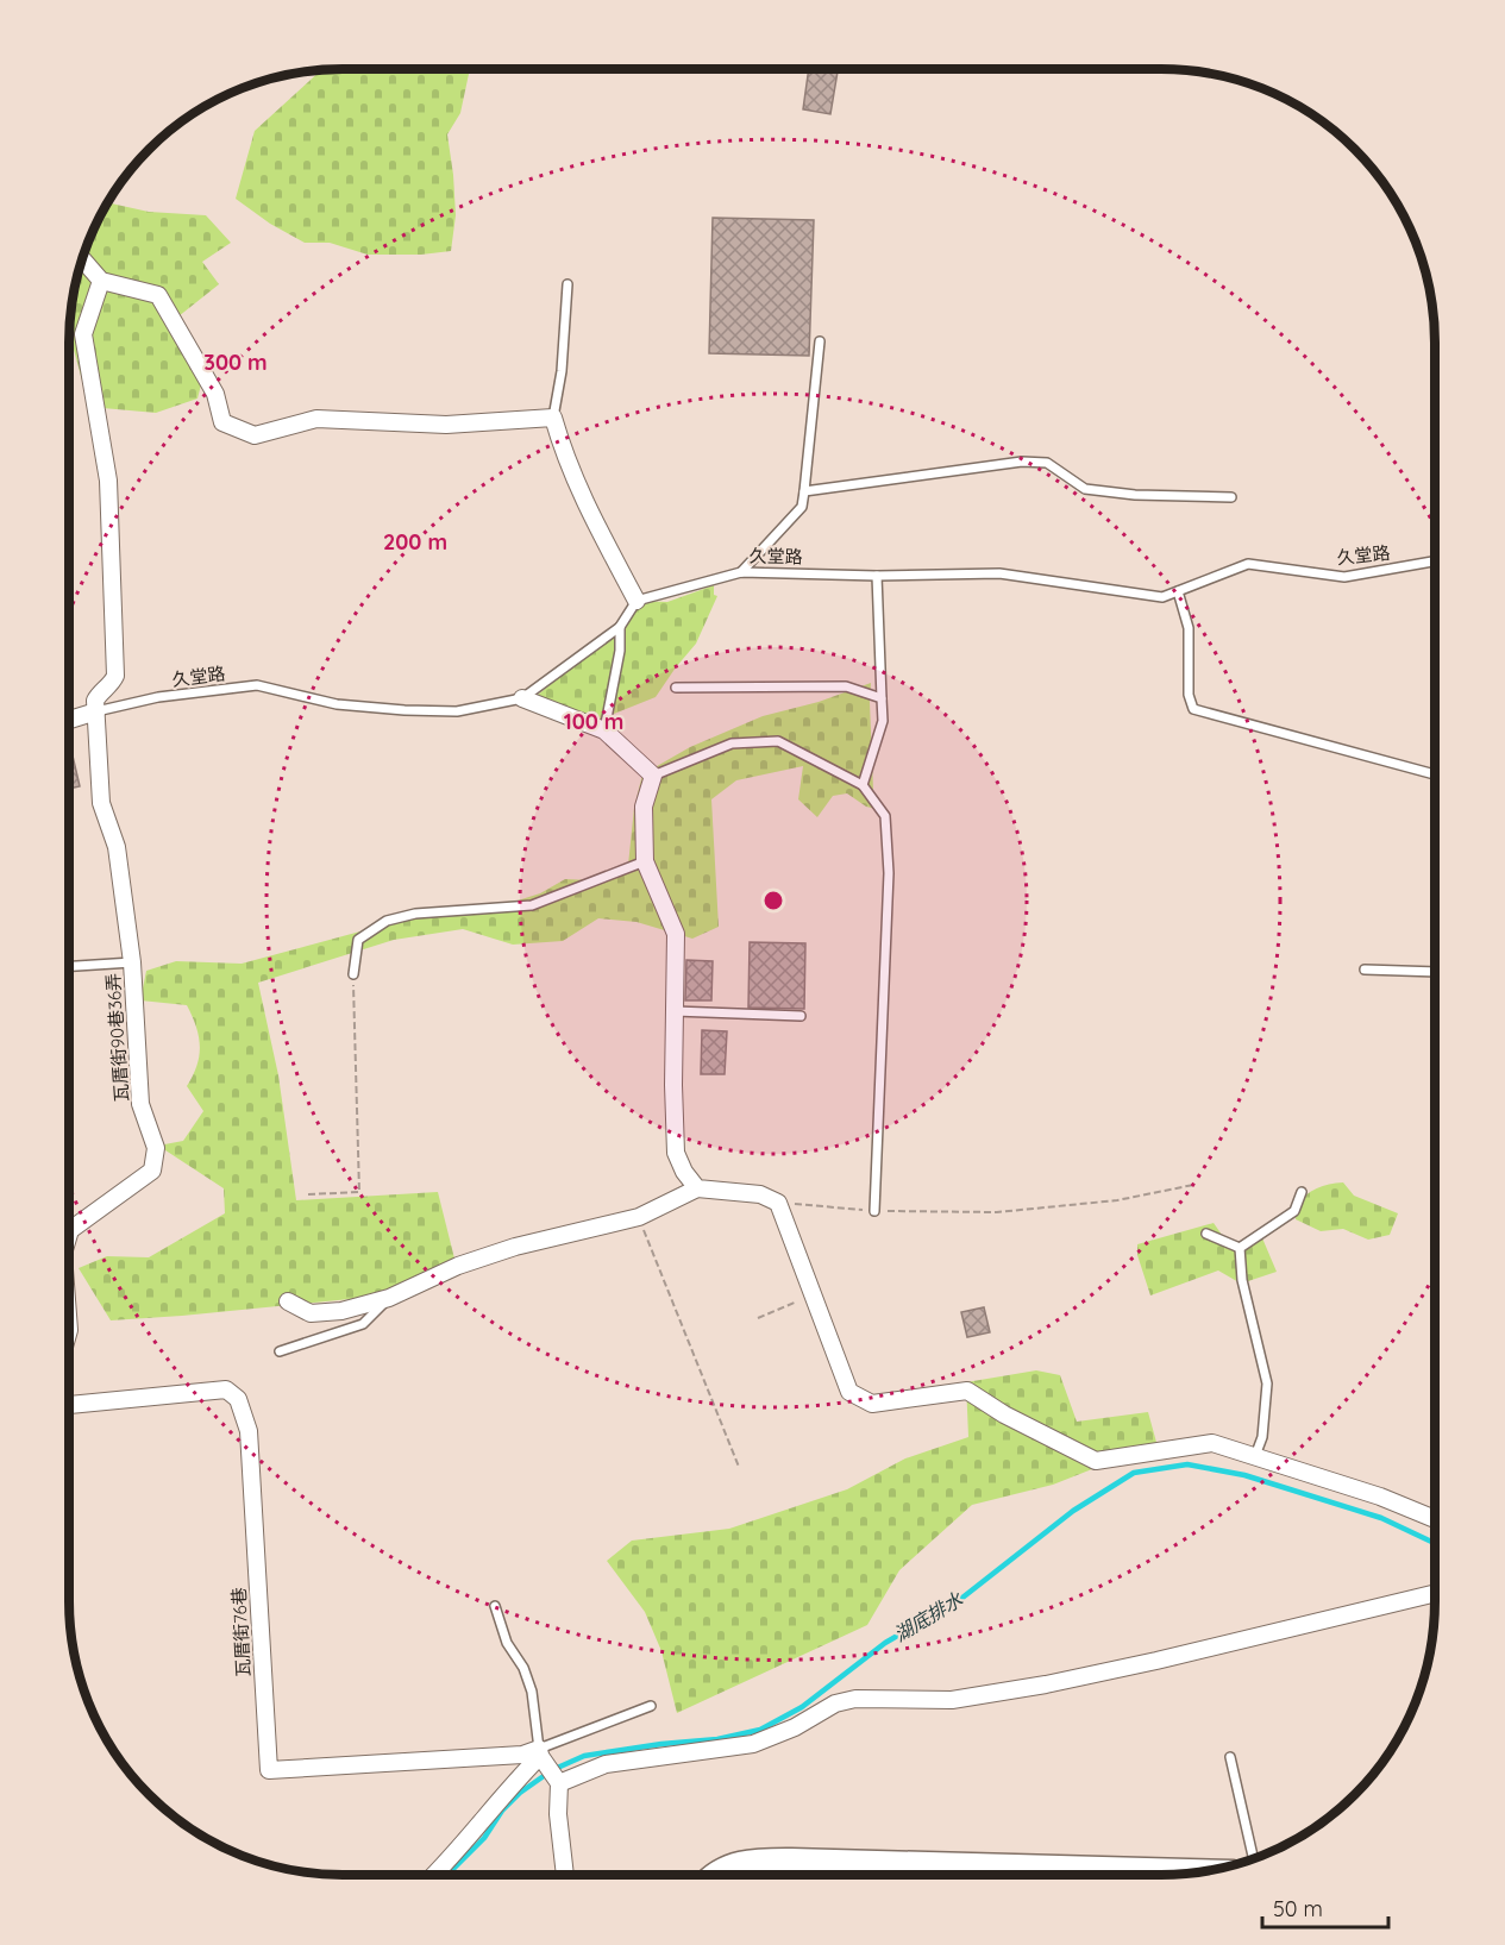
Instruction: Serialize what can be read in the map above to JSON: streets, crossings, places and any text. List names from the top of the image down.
{
  "streets": {
    "street": ["瓦厝街90巷36弄", "瓦厝街76巷"],
    "lane": ["久堂路"]
  },
  "crossings": [
    ["久堂路", "瓦厝街90巷36弄"]
  ],
  "water": ["湖底排水"],
  "scale_bar": "50 m",
  "rings": ["300 m", "200 m", "100 m"]
}
